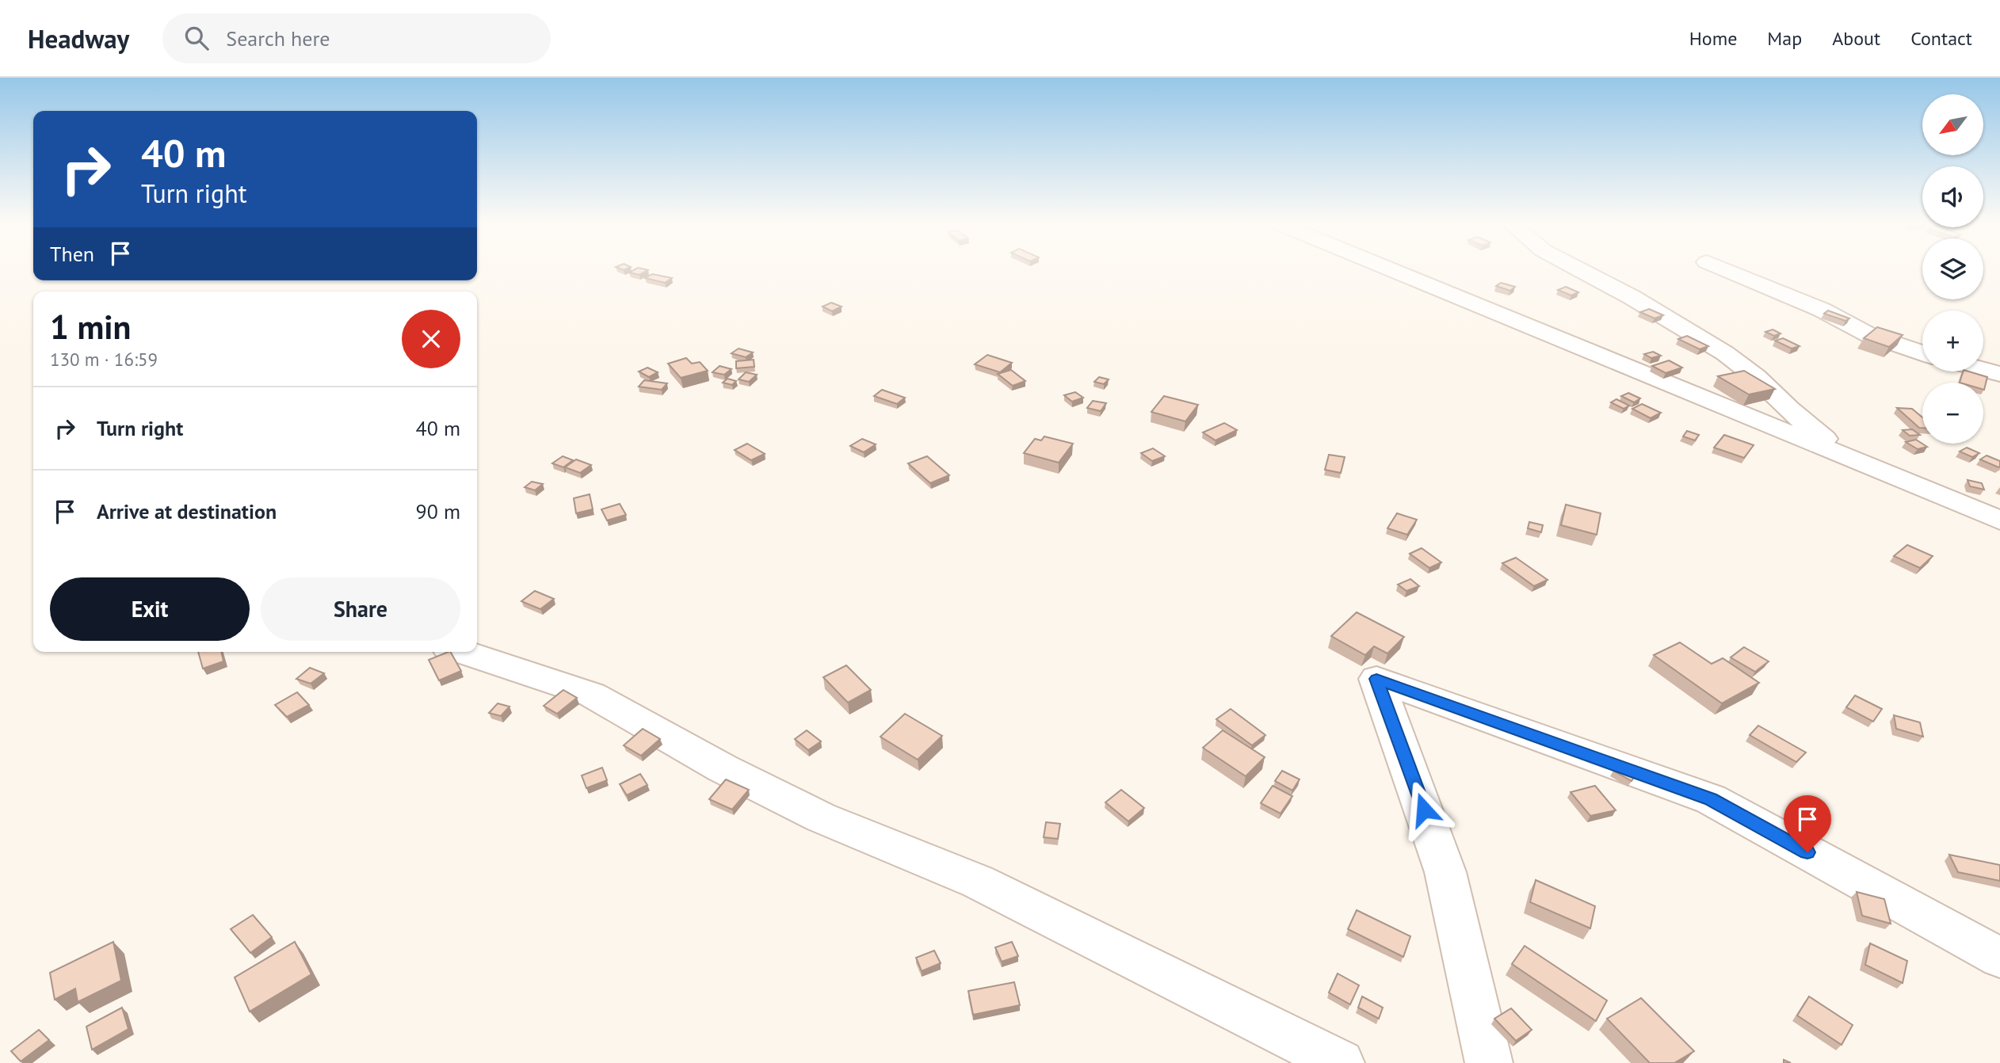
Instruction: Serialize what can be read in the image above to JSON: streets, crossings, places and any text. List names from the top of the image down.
{
  "north": "bottom left",
  "page": {
    "header": "Headway",
    "search": "Search here",
    "nav": [
      "Home",
      "Map",
      "About",
      "Contact"
    ],
    "map_buttons": ["+", "−"],
    "turn": ["40 m", "Turn right"],
    "then": "Then",
    "heading": ["1 min", "130 m · 16:59"],
    "list": [
      {
        "name": "Turn right",
        "value": "40 m"
      },
      {
        "name": "Arrive at destination",
        "value": "90 m"
      }
    ],
    "buttons": ["Exit", "Share"]
  }
}
